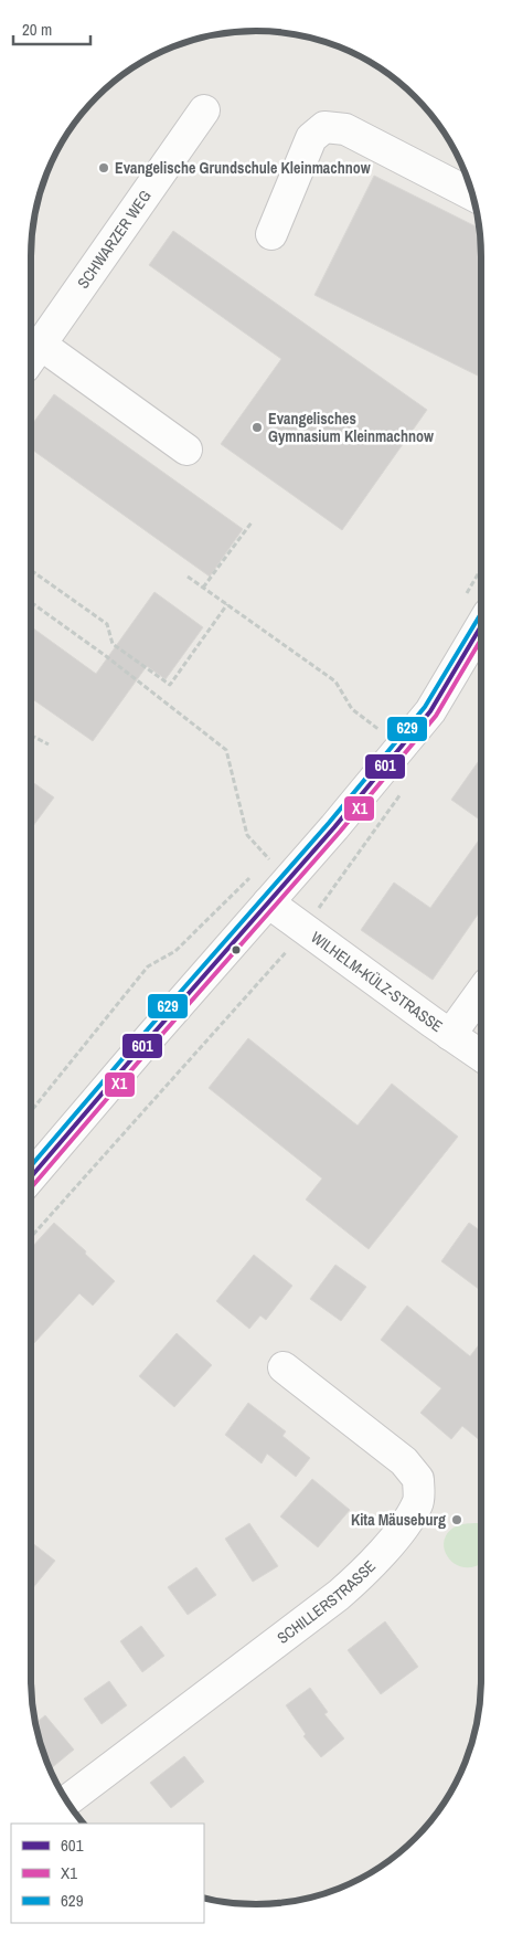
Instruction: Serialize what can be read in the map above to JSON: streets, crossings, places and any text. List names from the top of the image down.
{
  "streets": {
    "street": ["SCHWARZER WEG", "WILHELM-KÜLZ-STRASSE", "SCHILLERSTRASSE"]
  },
  "places": ["Evangelische Grundschule Kleinmachnow", "Evangelisches Gymnasium Kleinmachnow", "Kita Mäuseburg"],
  "lines": ["transit line 629", "transit line 601", "transit line X1"],
  "legend": ["601", "X1", "629"],
  "scale_bar": "20 m"
}
